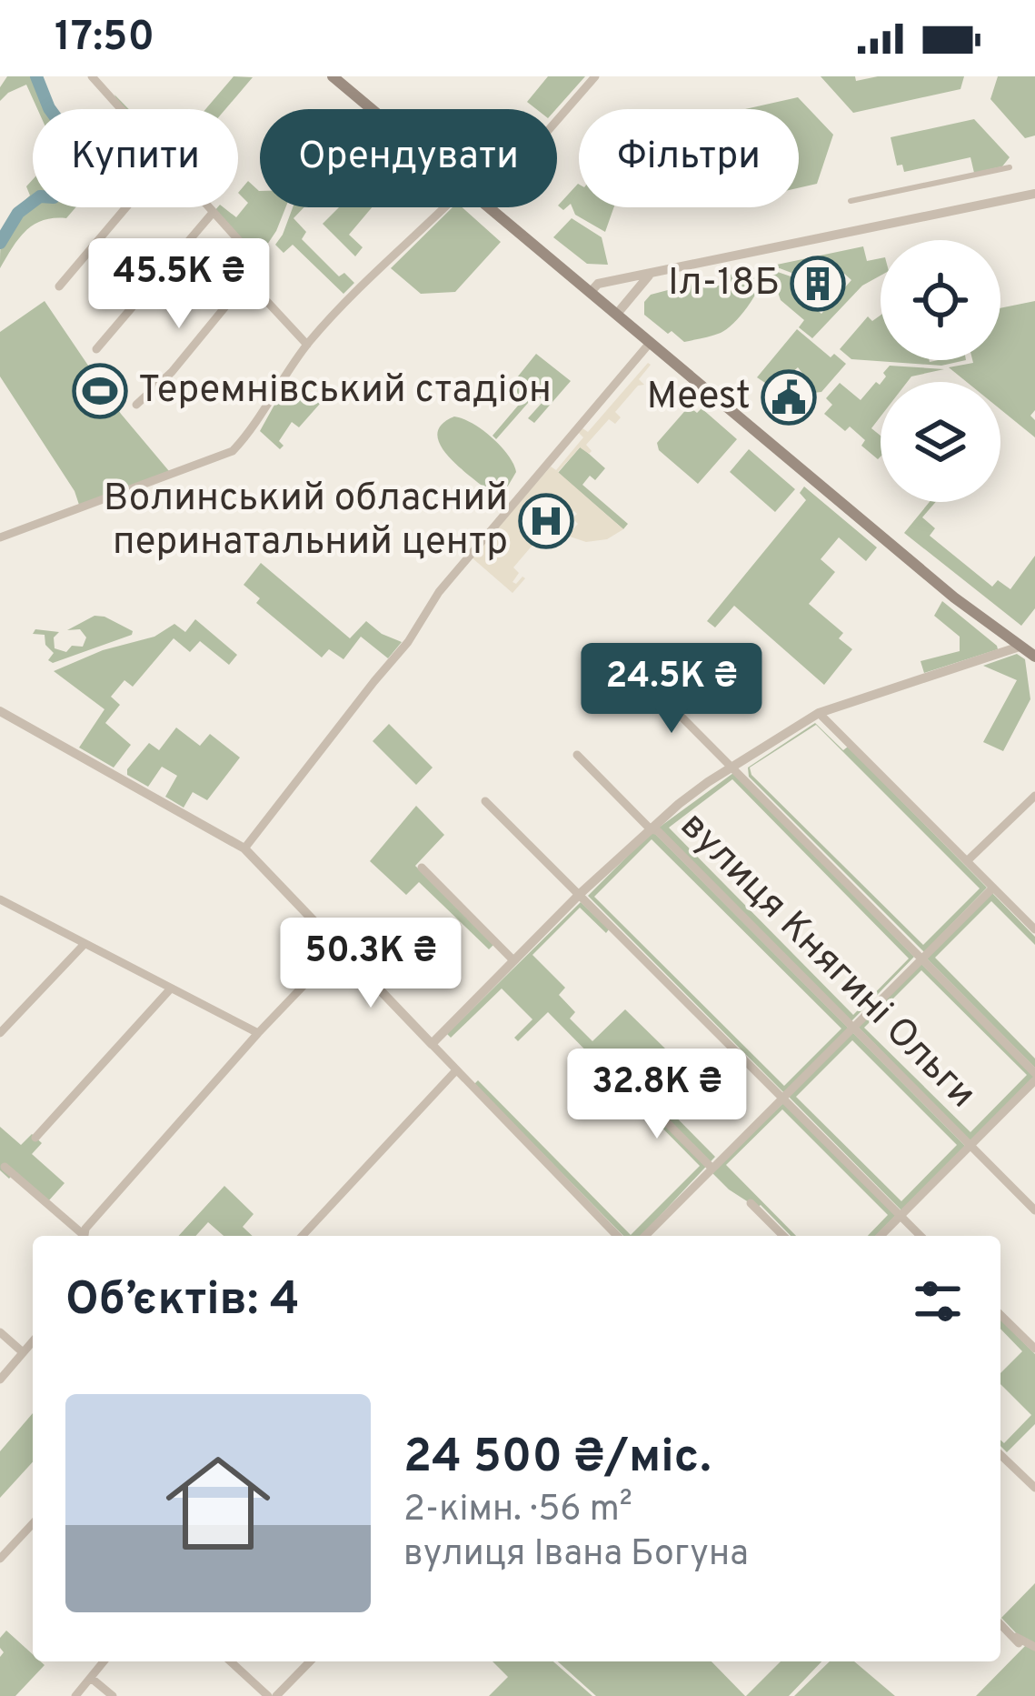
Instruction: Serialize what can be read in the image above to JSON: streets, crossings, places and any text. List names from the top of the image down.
{
  "streets": {
    "street": ["вулиця Княгині Ольги"]
  },
  "places": {
    "building": ["Іл-18Б"],
    "sports": ["Теремнівський стадіон"],
    "public building": ["Meest"],
    "hospital": ["Волинський обласний перинатальний центр"]
  },
  "page": {
    "status": "17:50",
    "chip": ["Купити", "Орендувати", "Фільтри"],
    "price": [
      "45.5K ₴",
      "24.5K ₴",
      "50.3K ₴",
      "32.8K ₴"
    ],
    "heading": "Об’єктів: 4",
    "list": [
      {
        "name": "24 500 ₴/міс.",
        "note": "2-кімн. · 56 m² · вулиця Івана Богуна"
      }
    ]
  }
}
